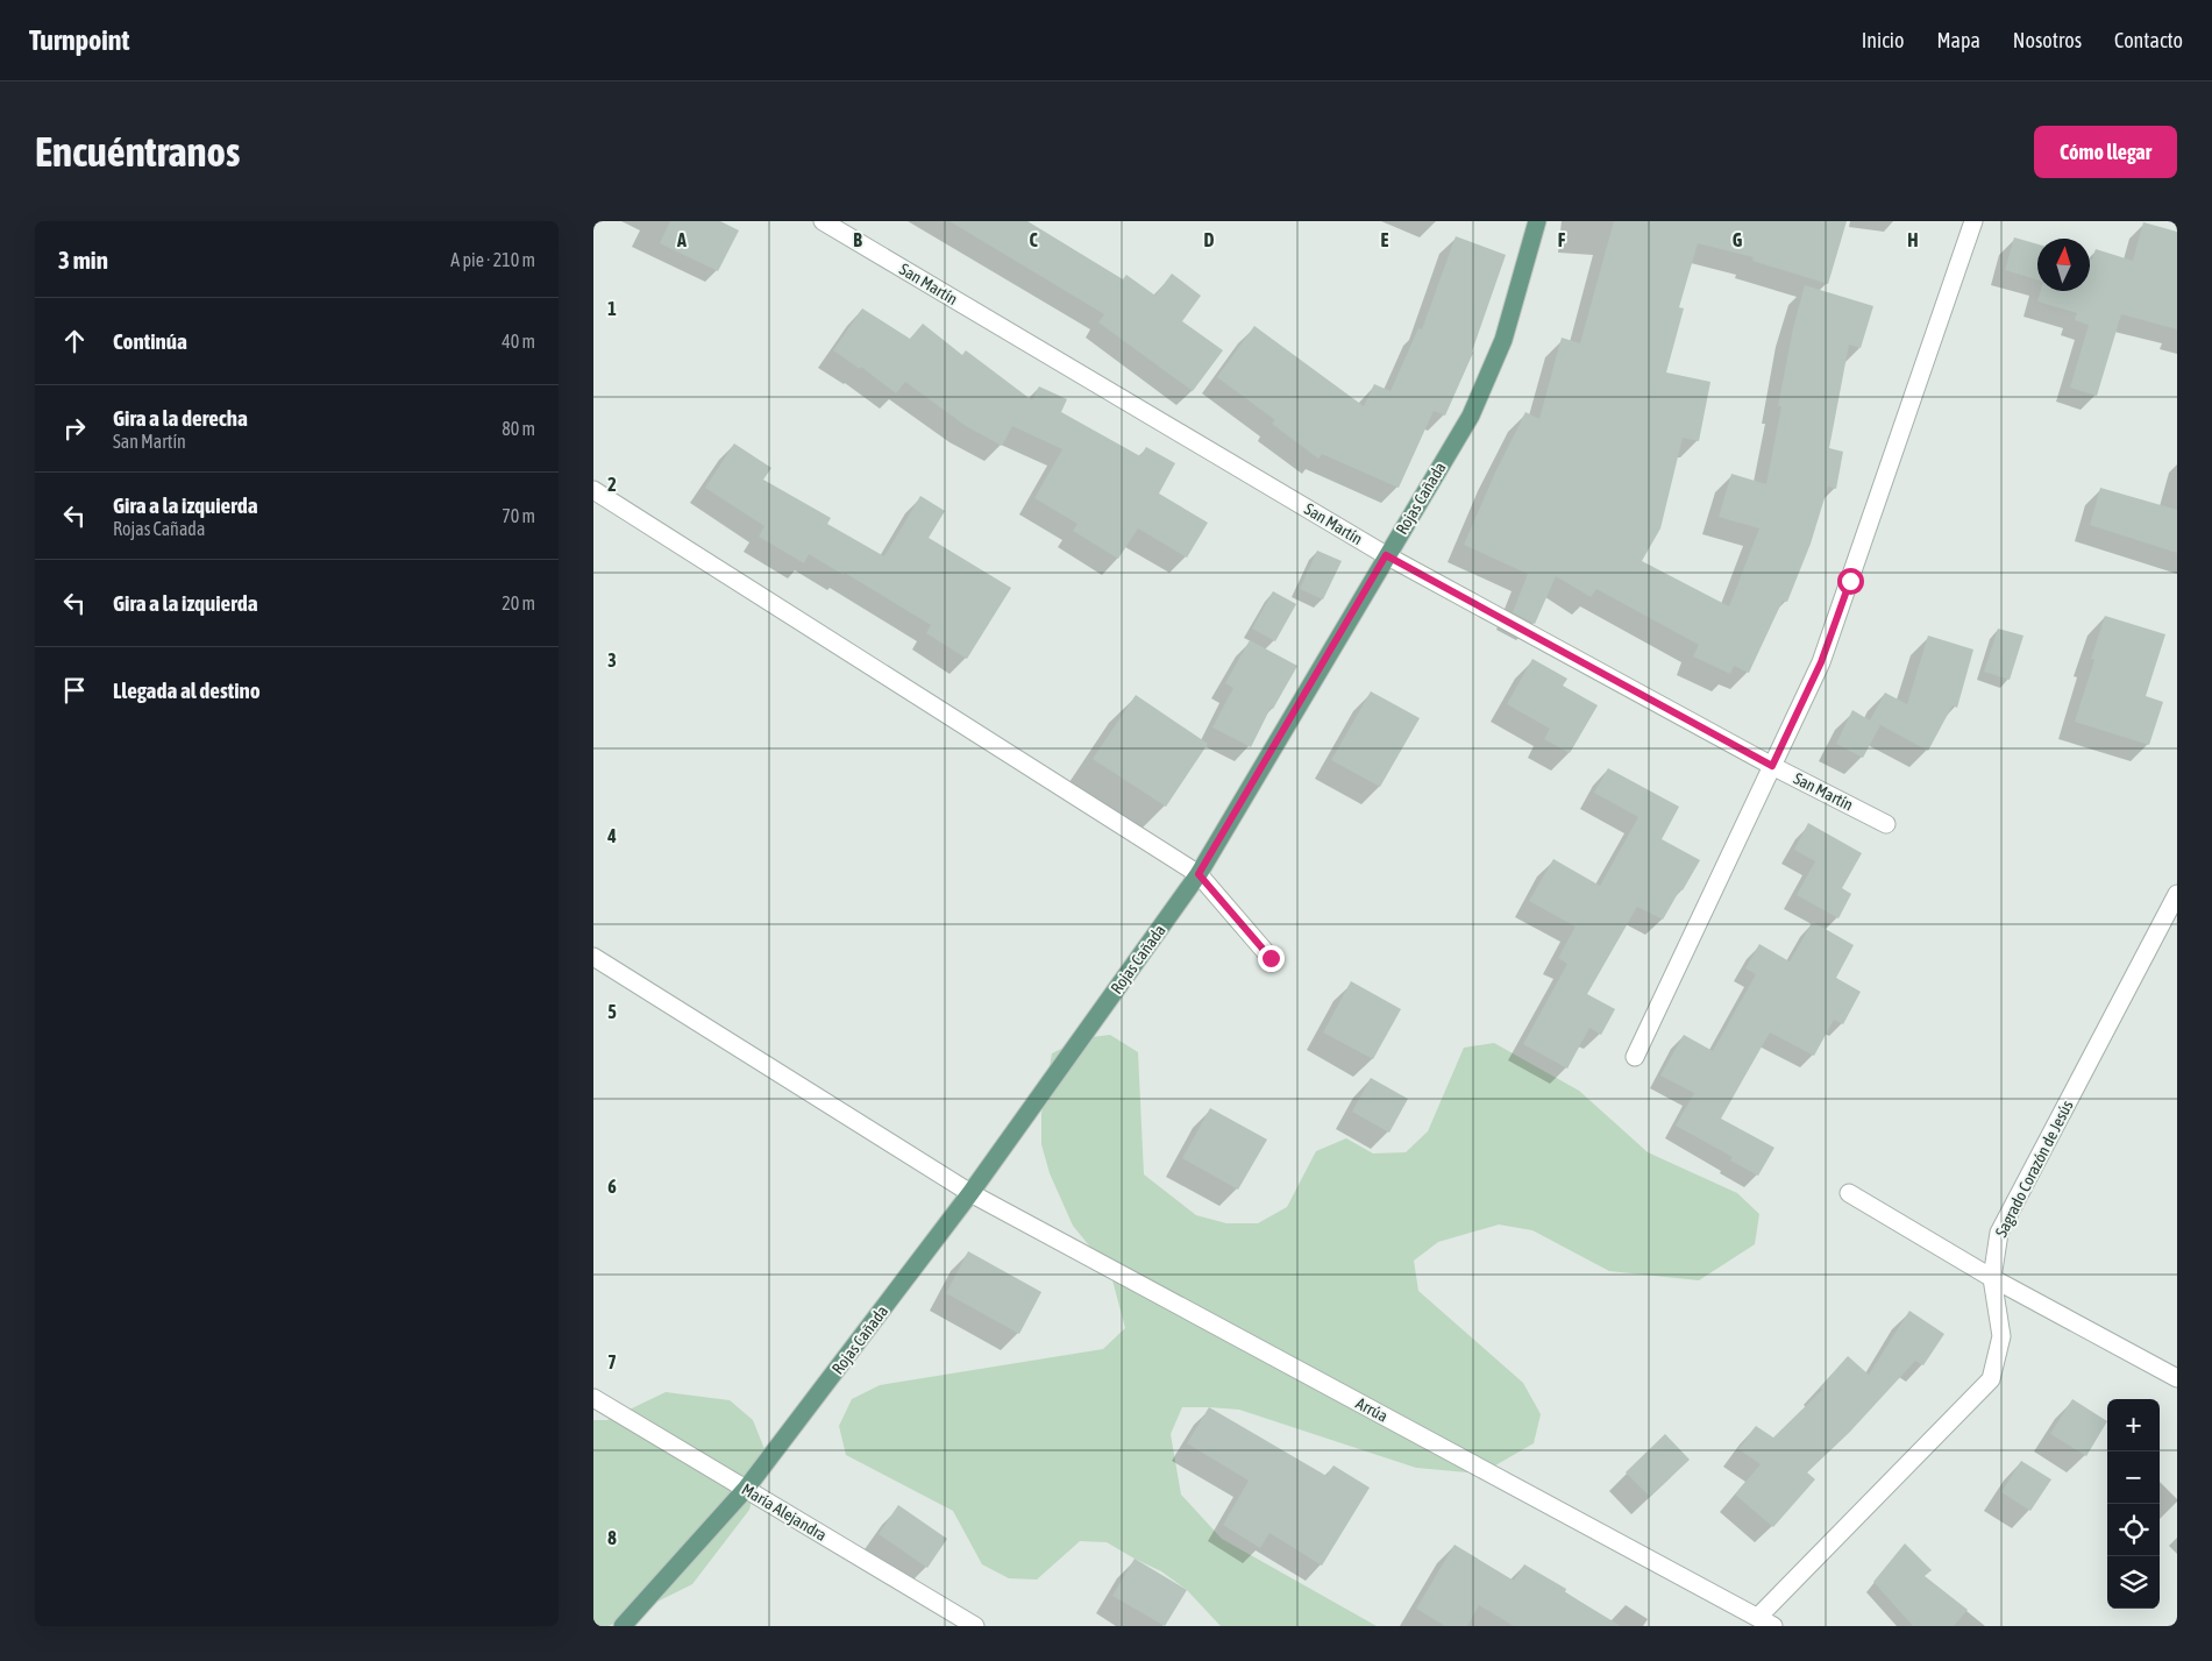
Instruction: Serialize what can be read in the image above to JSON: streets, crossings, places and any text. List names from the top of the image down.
{
  "streets": {
    "main road": ["Rojas Cañada"],
    "street": [
      "San Martín",
      "Sagrado Corazón de Jesús",
      "Arrúa",
      "María Alejandra"
    ]
  },
  "crossings": [
    ["San Martín", "Rojas Cañada"],
    ["Rojas Cañada", "Arrúa"],
    ["Rojas Cañada", "María Alejandra"],
    ["Sagrado Corazón de Jesús", "Arrúa"]
  ],
  "north": "top",
  "page": {
    "header": "Turnpoint",
    "nav": [
      "Inicio",
      "Mapa",
      "Nosotros",
      "Contacto"
    ],
    "buttons": "Cómo llegar",
    "title": "Encuéntranos",
    "heading": ["3 min", "A pie · 210 m"],
    "list": [
      ["Continúa", "40 m"],
      ["Gira a la derecha", "San Martín", "80 m"],
      ["Gira a la izquierda", "Rojas Cañada", "70 m"],
      ["Gira a la izquierda", "20 m"],
      "Llegada al destino"
    ],
    "map_buttons": ["+", "−"]
  },
  "grid": {
    "columns": [
      "A",
      "B",
      "C",
      "D",
      "E",
      "F",
      "G",
      "H"
    ],
    "rows": [
      "1",
      "2",
      "3",
      "4",
      "5",
      "6",
      "7",
      "8"
    ]
  }
}
